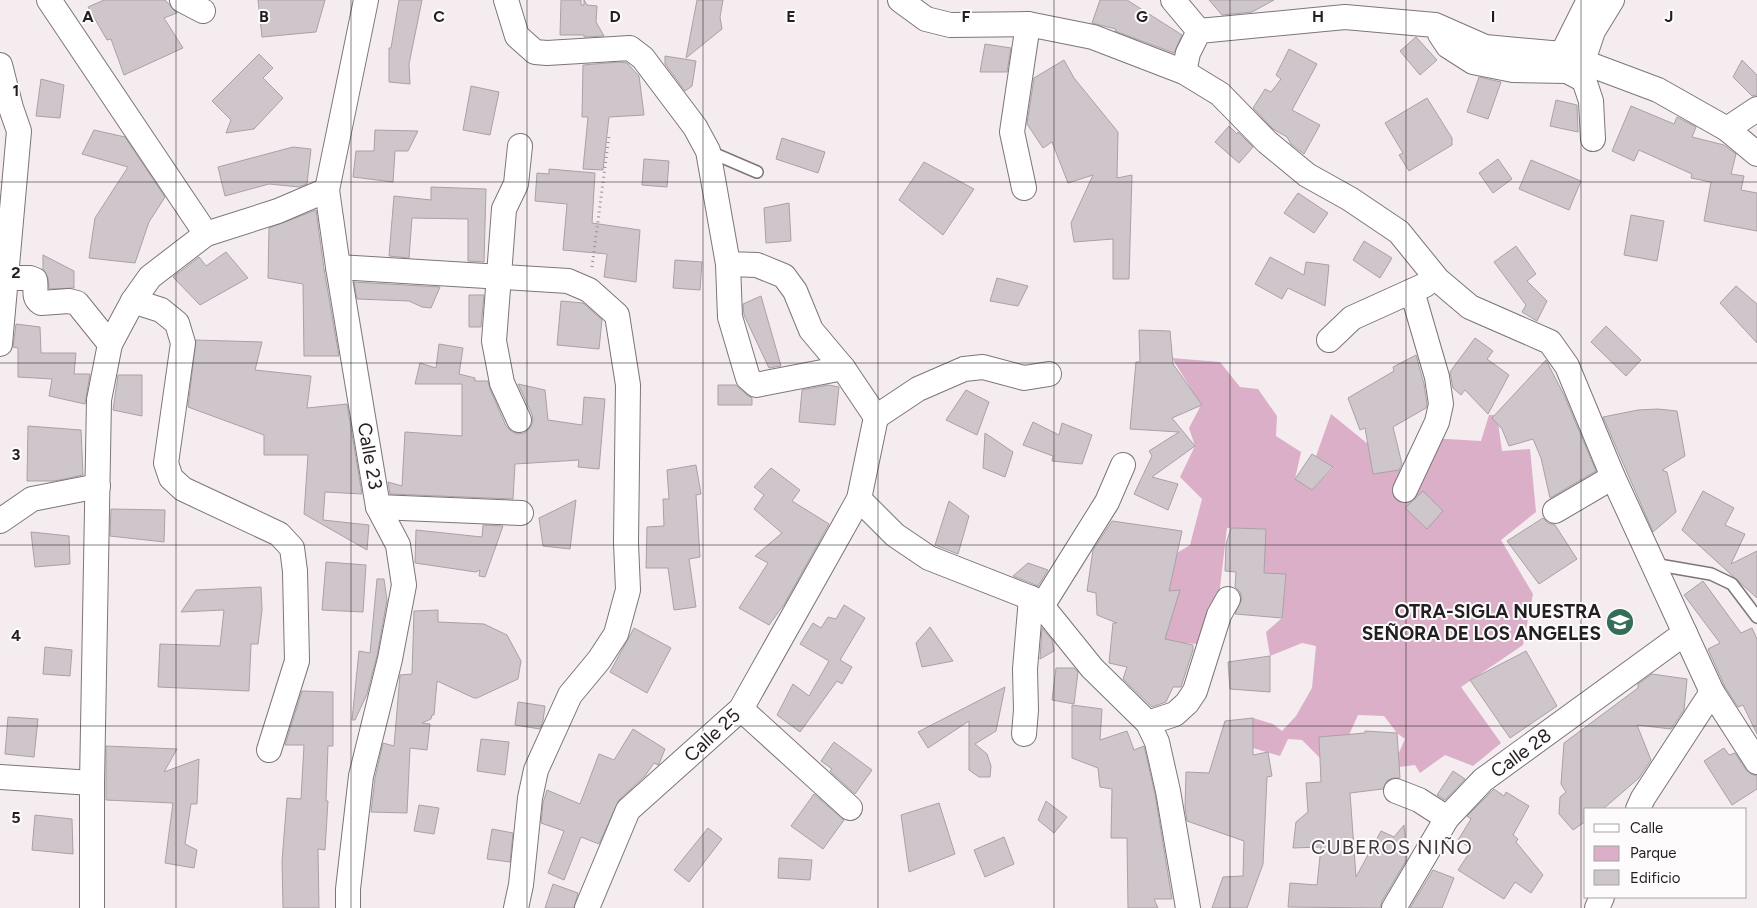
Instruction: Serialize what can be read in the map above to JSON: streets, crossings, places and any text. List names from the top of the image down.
{
  "streets": {
    "street": ["Calle 23", "Calle 25", "Calle 28"]
  },
  "districts": ["CUBEROS NIÑO"],
  "places": {
    "school or university": ["OTRA-SIGLA NUESTRA SEÑORA DE LOS ANGELES"]
  },
  "legend": ["Calle", "Parque", "Edificio"],
  "grid": {
    "columns": [
      "A",
      "B",
      "C",
      "D",
      "E",
      "F",
      "G",
      "H",
      "I",
      "J"
    ],
    "rows": [
      "1",
      "2",
      "3",
      "4",
      "5"
    ]
  }
}
